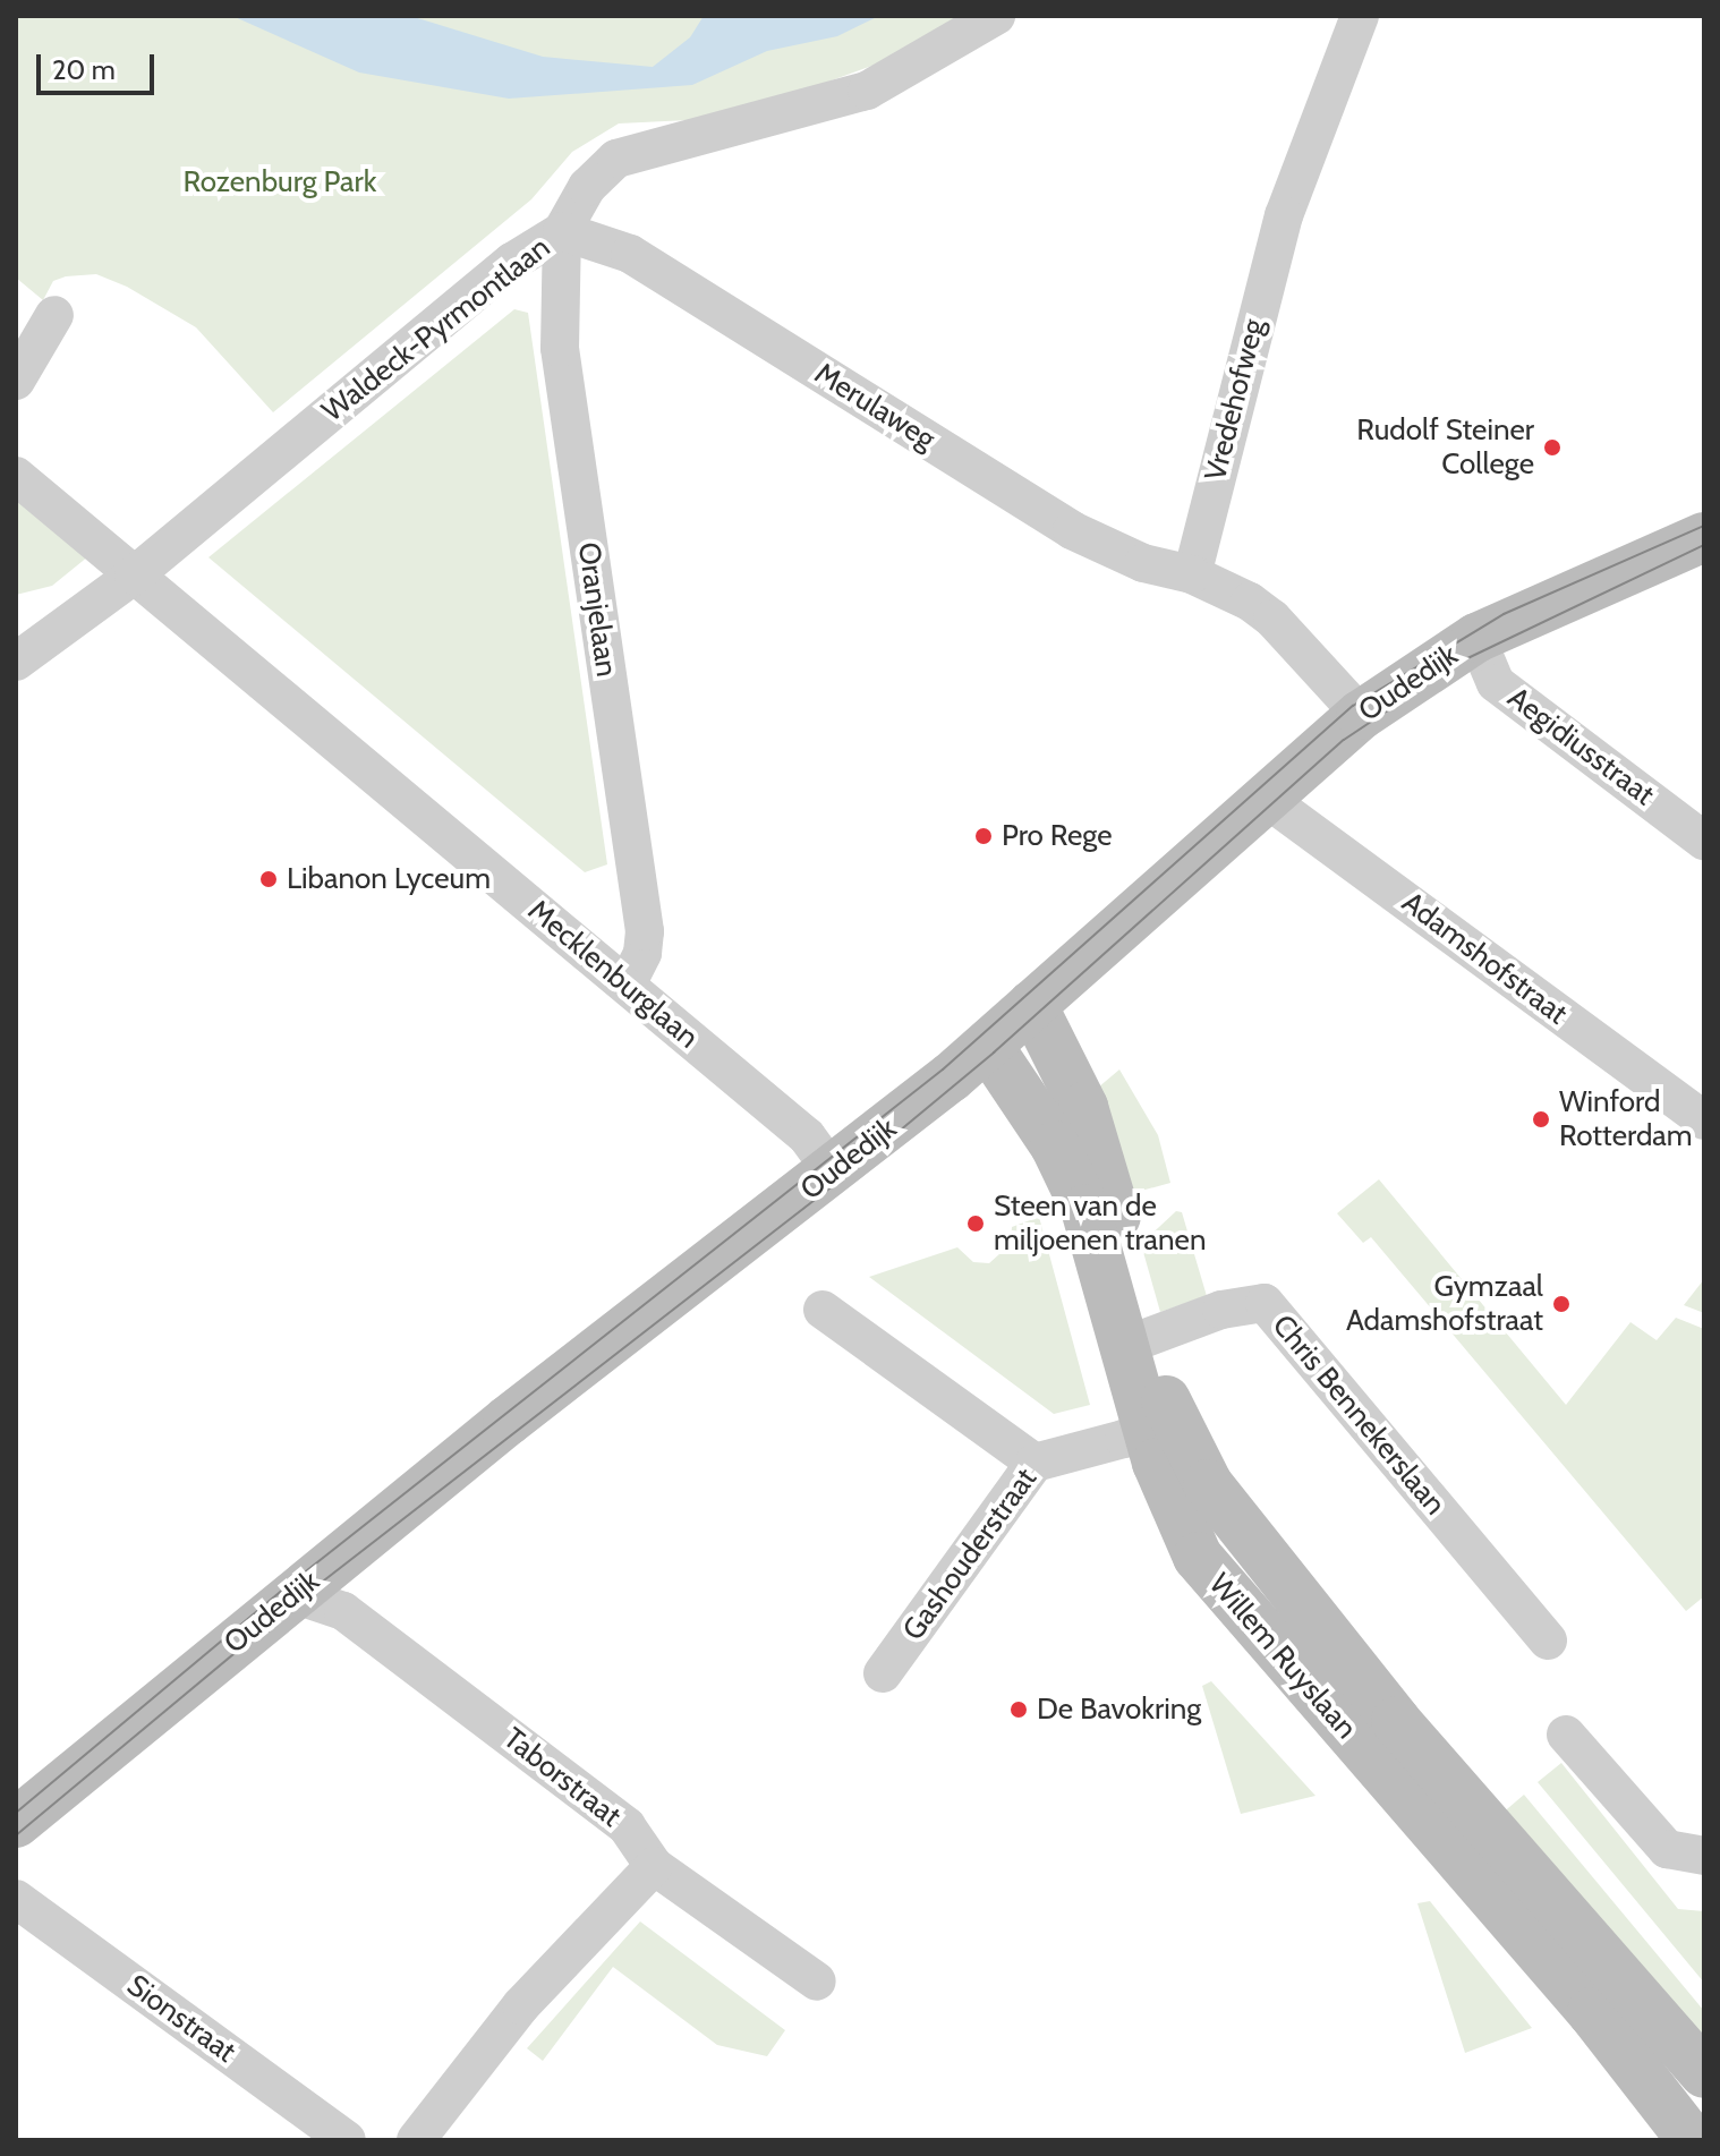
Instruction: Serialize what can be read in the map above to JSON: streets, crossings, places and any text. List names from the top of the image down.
{
  "streets": {
    "street": [
      "Waldeck-Pyrmontlaan",
      "Vredehofweg",
      "Merulaweg",
      "Oranjelaan",
      "Oudedijk",
      "Aegidiusstraat",
      "Adamshofstraat",
      "Mecklenburglaan",
      "Chris Bennekerslaan",
      "Gashouderstraat",
      "Willem Ruyslaan",
      "Taborstraat",
      "Sionstraat"
    ]
  },
  "crossings": [
    ["Waldeck-Pyrmontlaan", "Merulaweg"],
    ["Waldeck-Pyrmontlaan", "Oranjelaan"],
    ["Waldeck-Pyrmontlaan", "Mecklenburglaan"],
    ["Vredehofweg", "Merulaweg"],
    ["Merulaweg", "Oranjelaan"],
    ["Oranjelaan", "Mecklenburglaan"],
    ["Oudedijk", "Aegidiusstraat"],
    ["Oudedijk", "Adamshofstraat"],
    ["Oudedijk", "Mecklenburglaan"],
    ["Oudedijk", "Willem Ruyslaan"],
    ["Oudedijk", "Taborstraat"],
    ["Chris Bennekerslaan", "Willem Ruyslaan"],
    ["Gashouderstraat", "Willem Ruyslaan"]
  ],
  "parks": ["Rozenburg Park"],
  "places": [
    "Rudolf Steiner College",
    "Pro Rege",
    "Libanon Lyceum",
    "Winford Rotterdam",
    "Steen van de miljoenen tranen",
    "Gymzaal Adamshofstraat",
    "De Bavokring"
  ],
  "scale_bar": "20 m"
}
